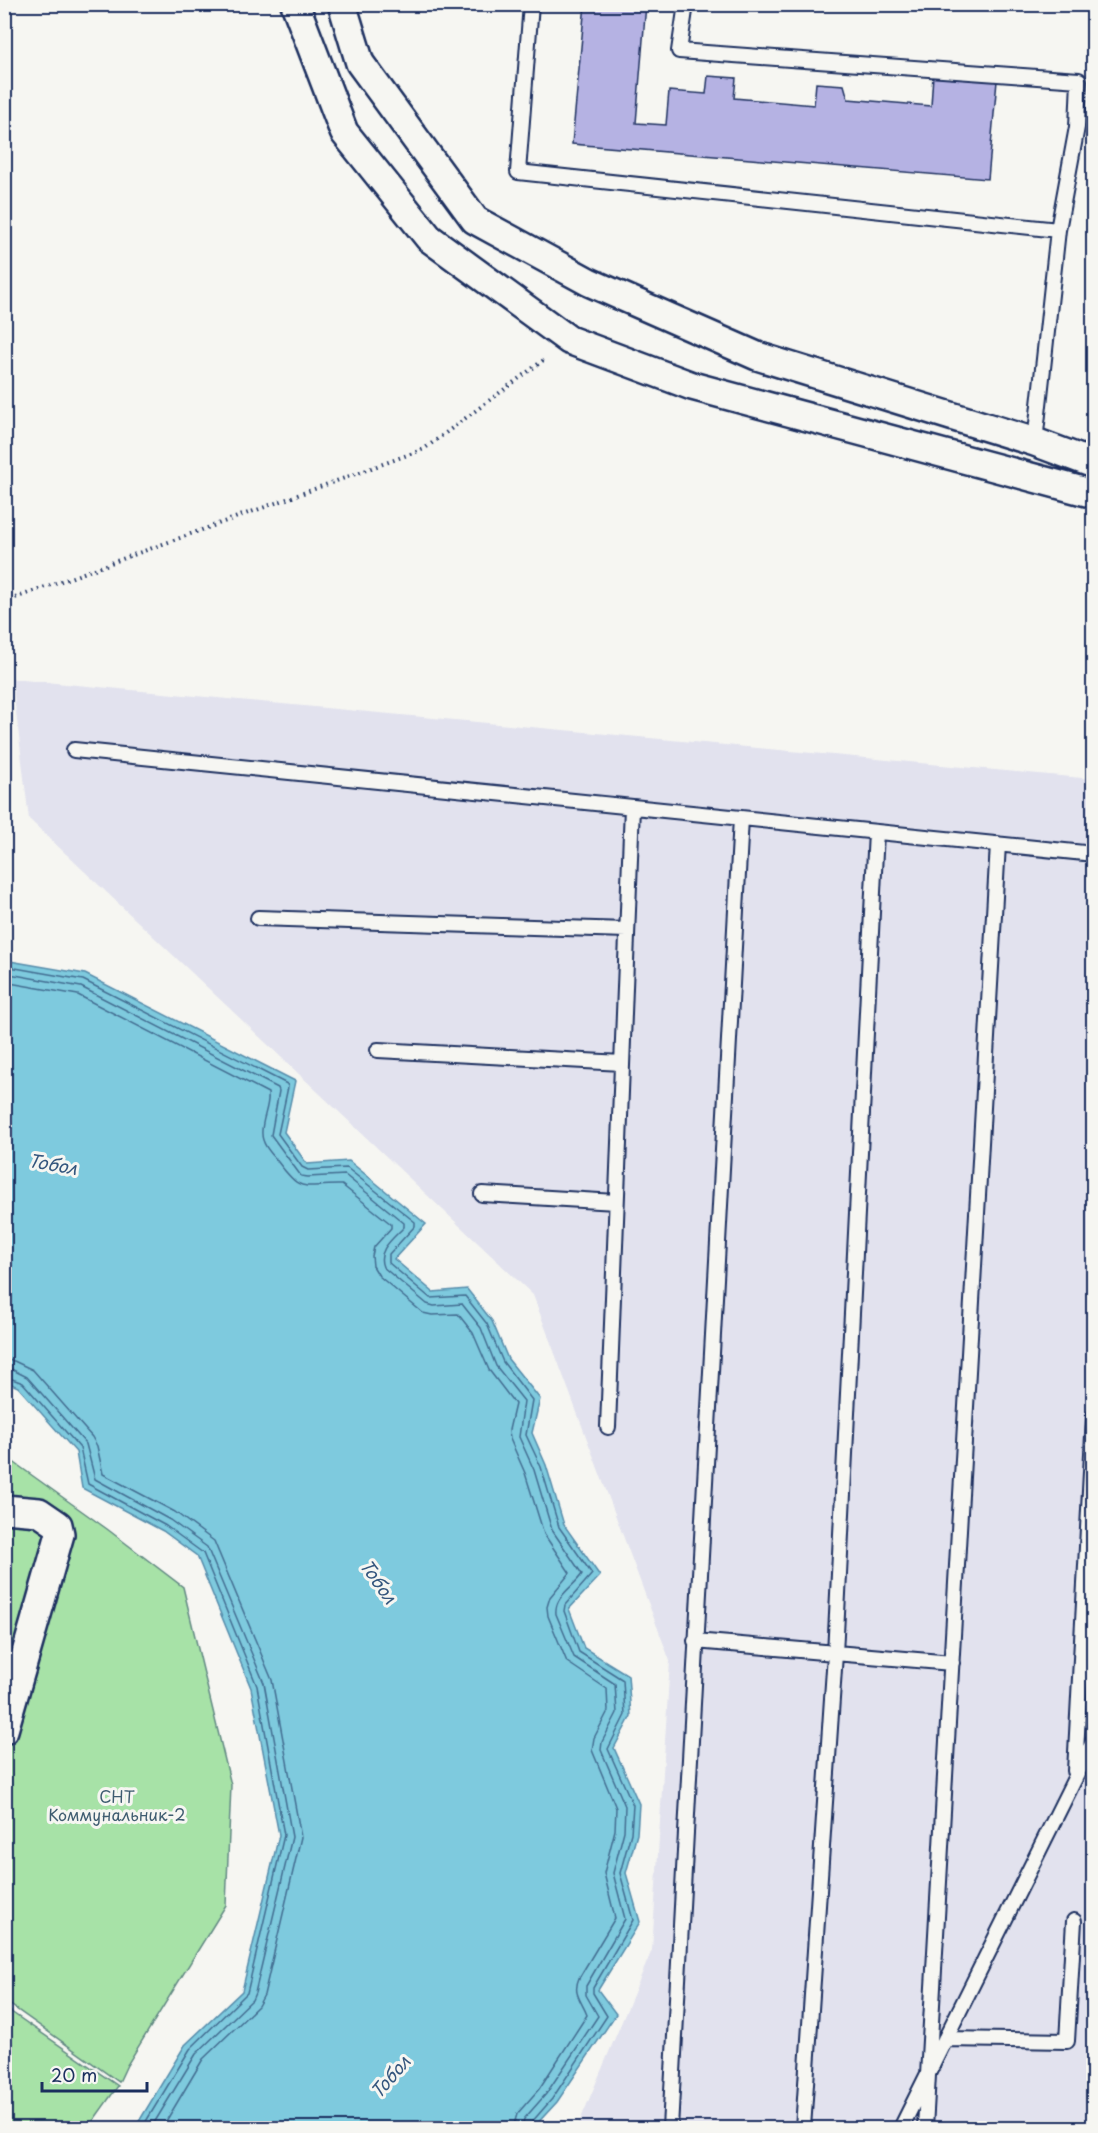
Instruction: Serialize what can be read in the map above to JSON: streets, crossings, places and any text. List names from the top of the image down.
{
  "water": ["Тобол"],
  "parks": ["СНТ Коммунальник-2"],
  "scale_bar": "20 m"
}
